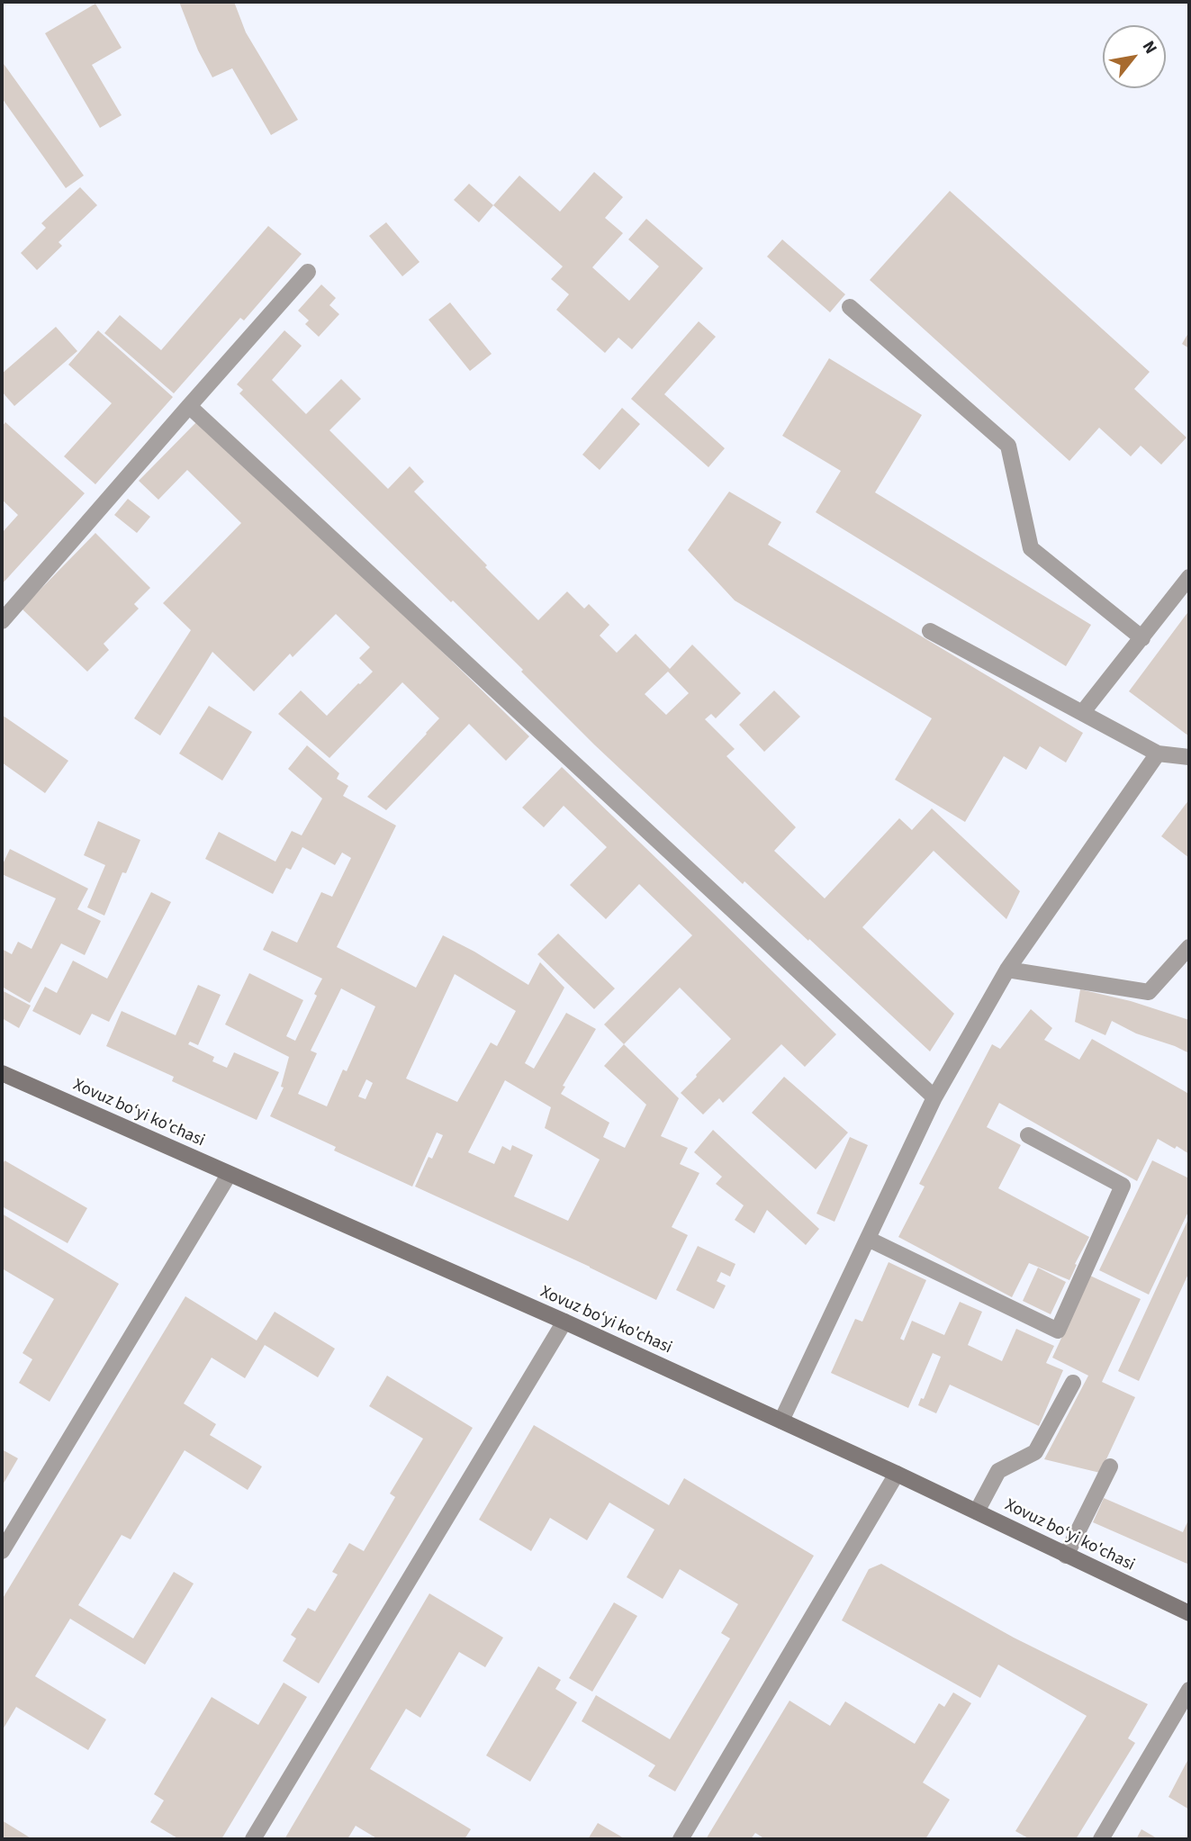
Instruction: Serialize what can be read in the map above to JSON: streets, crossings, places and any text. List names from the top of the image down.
{
  "streets": {
    "main road": ["Xovuz bo‘yi ko'chasi"]
  },
  "north": "top right"
}
